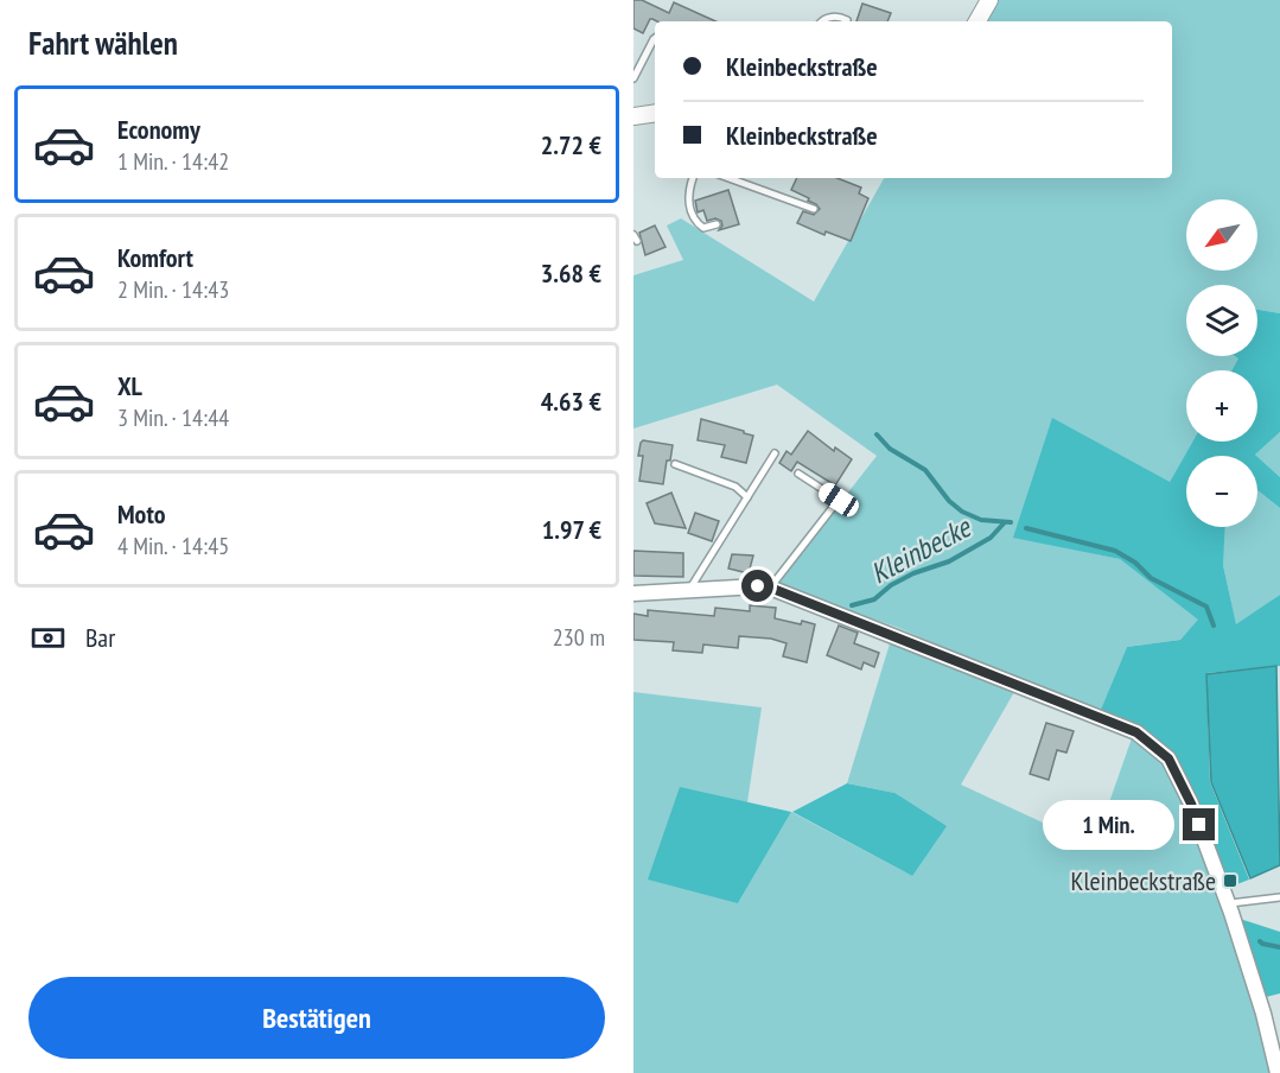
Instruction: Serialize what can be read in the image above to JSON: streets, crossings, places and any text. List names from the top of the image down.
{
  "water": ["Kleinbecke"],
  "places": {
    "transit": ["Kleinbeckstraße"]
  },
  "north": "bottom left",
  "page": {
    "heading": "Fahrt wählen",
    "banner": ["Kleinbeckstraße", "Kleinbeckstraße"],
    "list": [
      {
        "name": "Economy",
        "note": "1 Min. · 14:42",
        "value": "2.72 €"
      },
      {
        "name": "Komfort",
        "note": "2 Min. · 14:43",
        "value": "3.68 €"
      },
      {
        "name": "XL",
        "note": "3 Min. · 14:44",
        "value": "4.63 €"
      },
      {
        "name": "Moto",
        "note": "4 Min. · 14:45",
        "value": "1.97 €"
      }
    ],
    "map_buttons": ["+", "−"],
    "pay": ["Bar", "230 m"],
    "bubble": "1 Min.",
    "buttons": "Bestätigen"
  }
}
